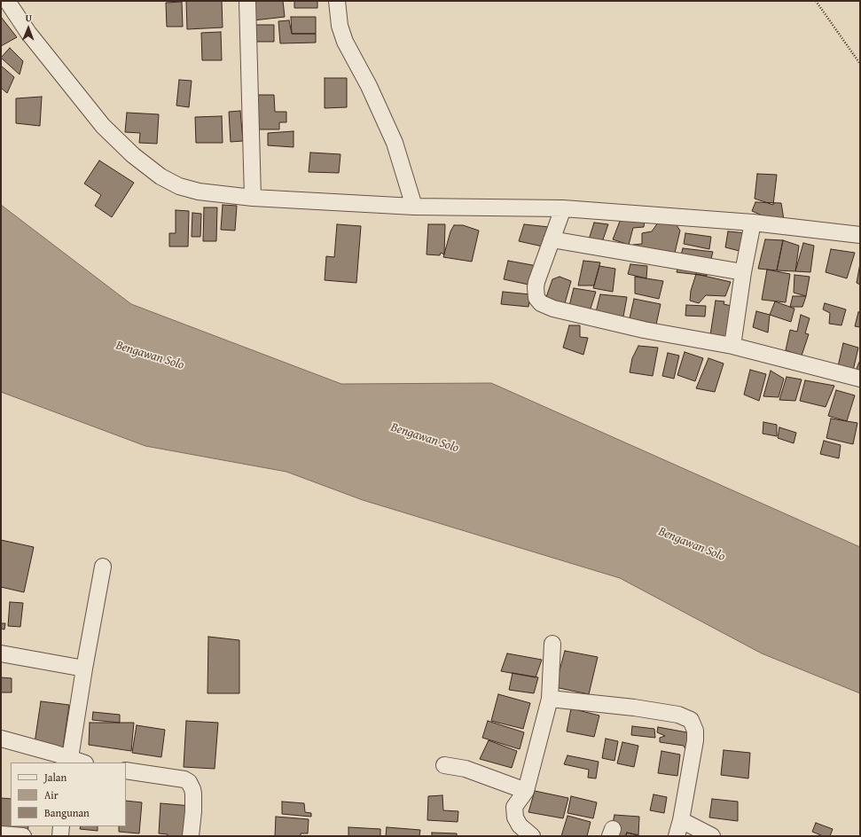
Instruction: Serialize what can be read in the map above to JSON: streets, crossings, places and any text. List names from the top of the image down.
{
  "water": ["Bengawan Solo"],
  "legend": ["Jalan", "Air", "Bangunan"],
  "north": "top"
}
